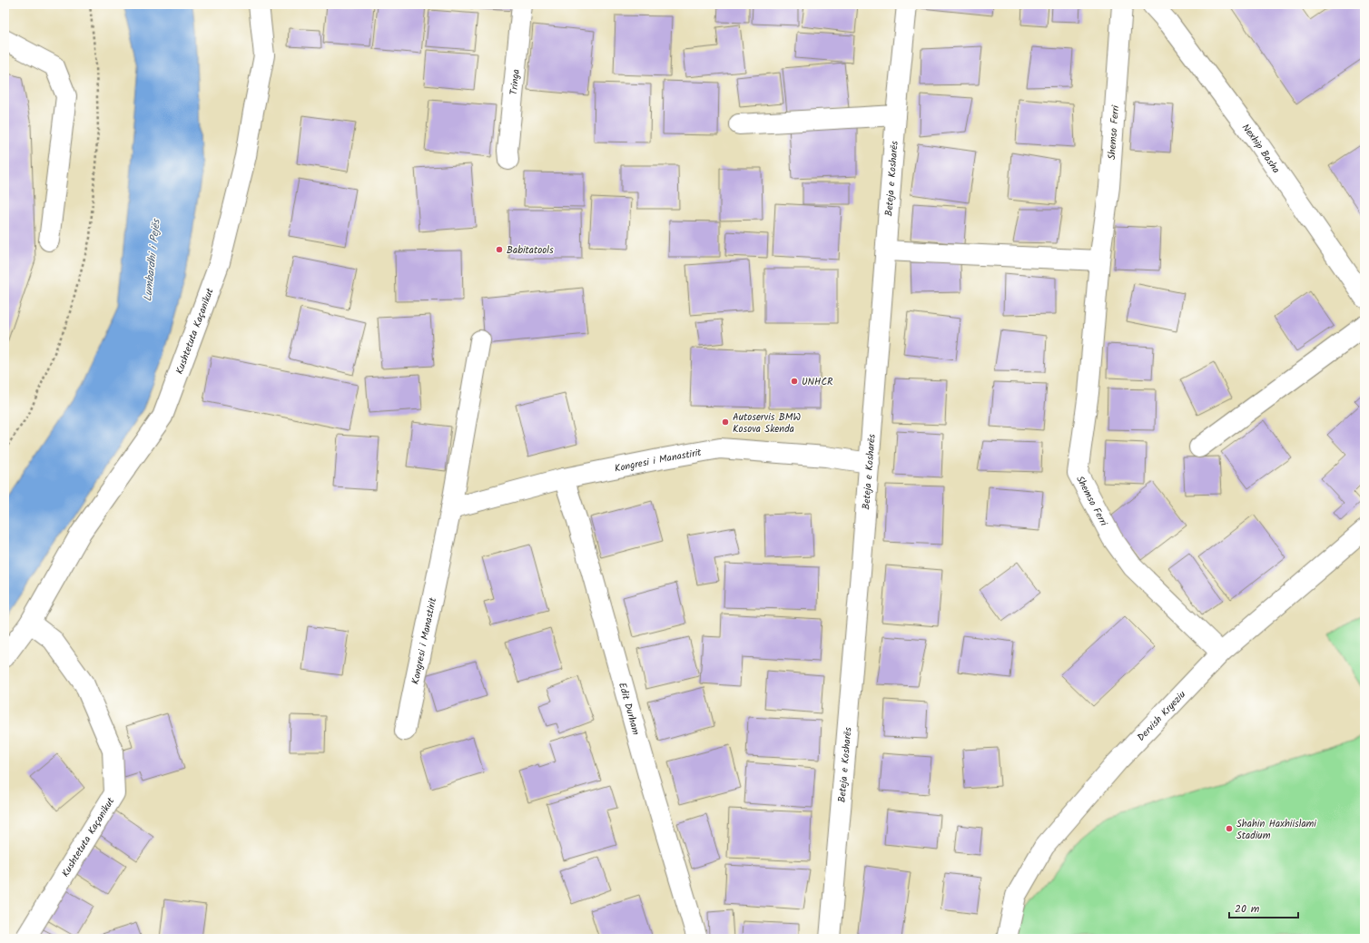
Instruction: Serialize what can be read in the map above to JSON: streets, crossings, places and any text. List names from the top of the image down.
{
  "streets": {
    "street": [
      "Tringa",
      "Shemso Ferri",
      "Nexhip Basha",
      "Beteja e Kosharës",
      "Kushtetuta Kaçanikut",
      "Kongresi i Manastirit",
      "Edit Durham",
      "Dervish Kryeziu"
    ]
  },
  "crossings": [
    ["Shemso Ferri", "Dervish Kryeziu"],
    ["Beteja e Kosharës", "Kongresi i Manastirit"],
    ["Kongresi i Manastirit", "Edit Durham"]
  ],
  "water": ["Lumbardhi i Pejës"],
  "places": [
    "Babitatools",
    "UNHCR",
    "Autoservis BMW Kosova Skenda",
    "Shahin Haxhiislami Stadium"
  ],
  "scale_bar": "20 m"
}
